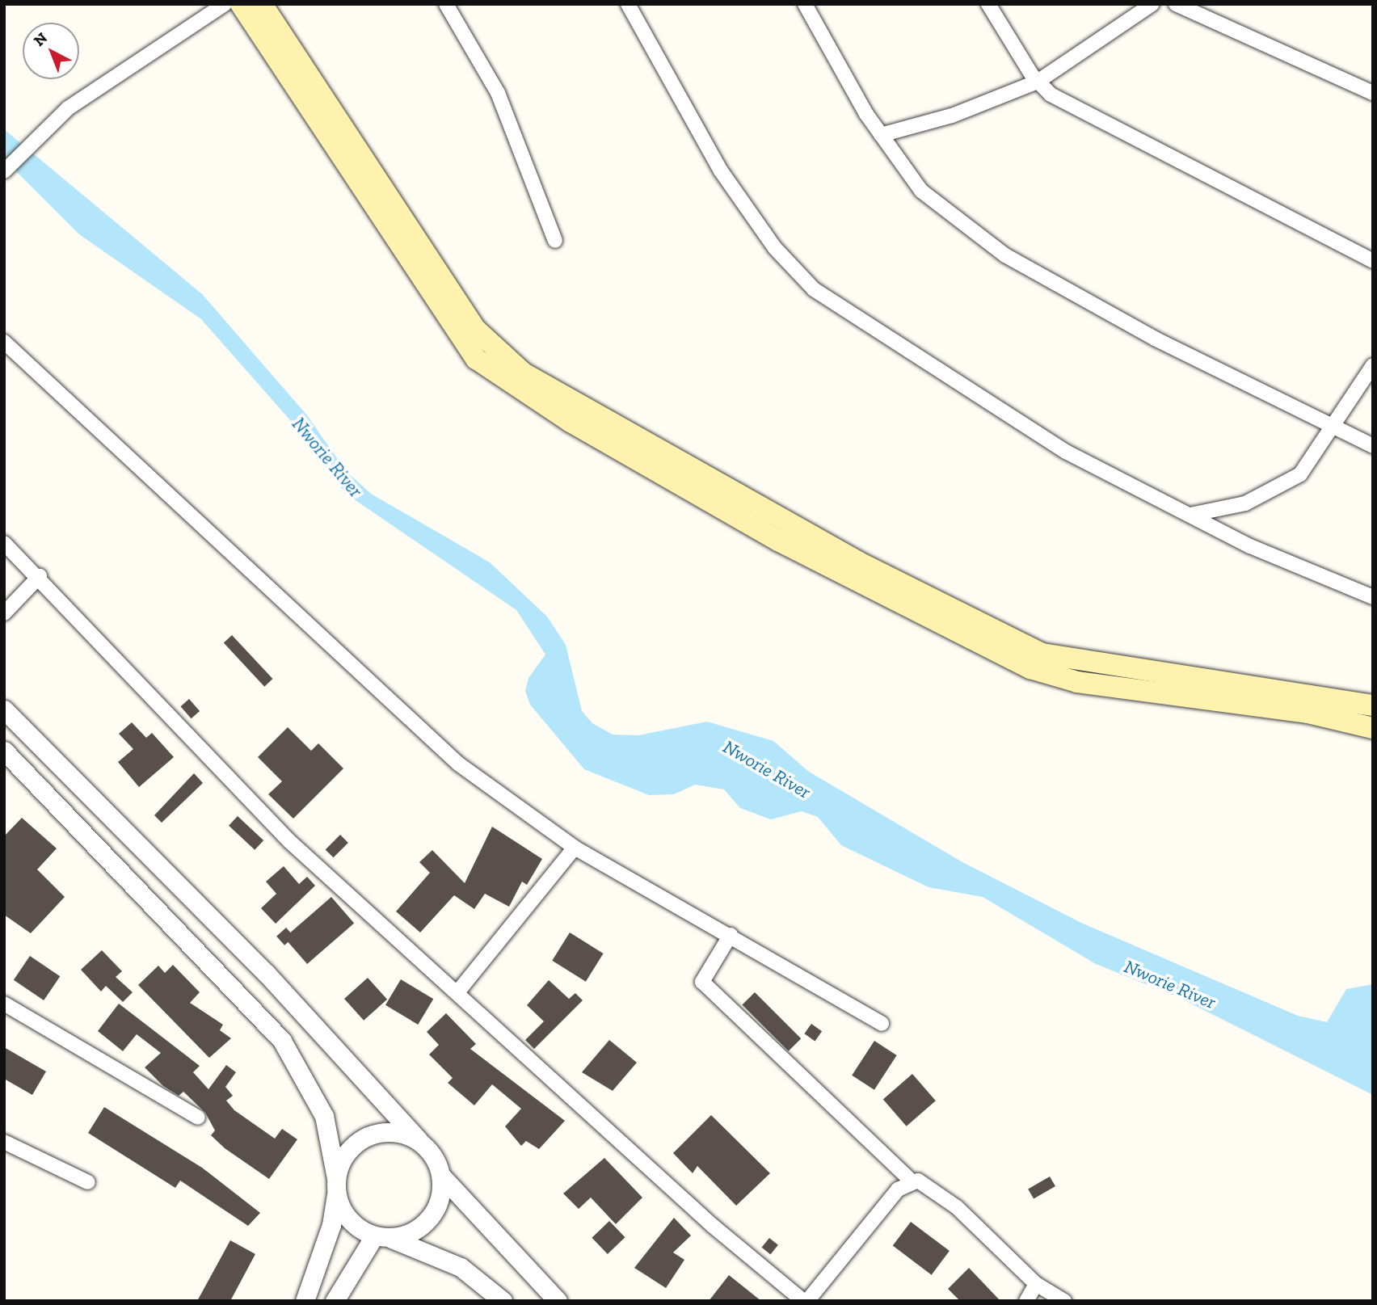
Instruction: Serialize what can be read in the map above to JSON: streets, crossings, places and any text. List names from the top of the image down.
{
  "water": ["Nworie River"],
  "north": "top left"
}
